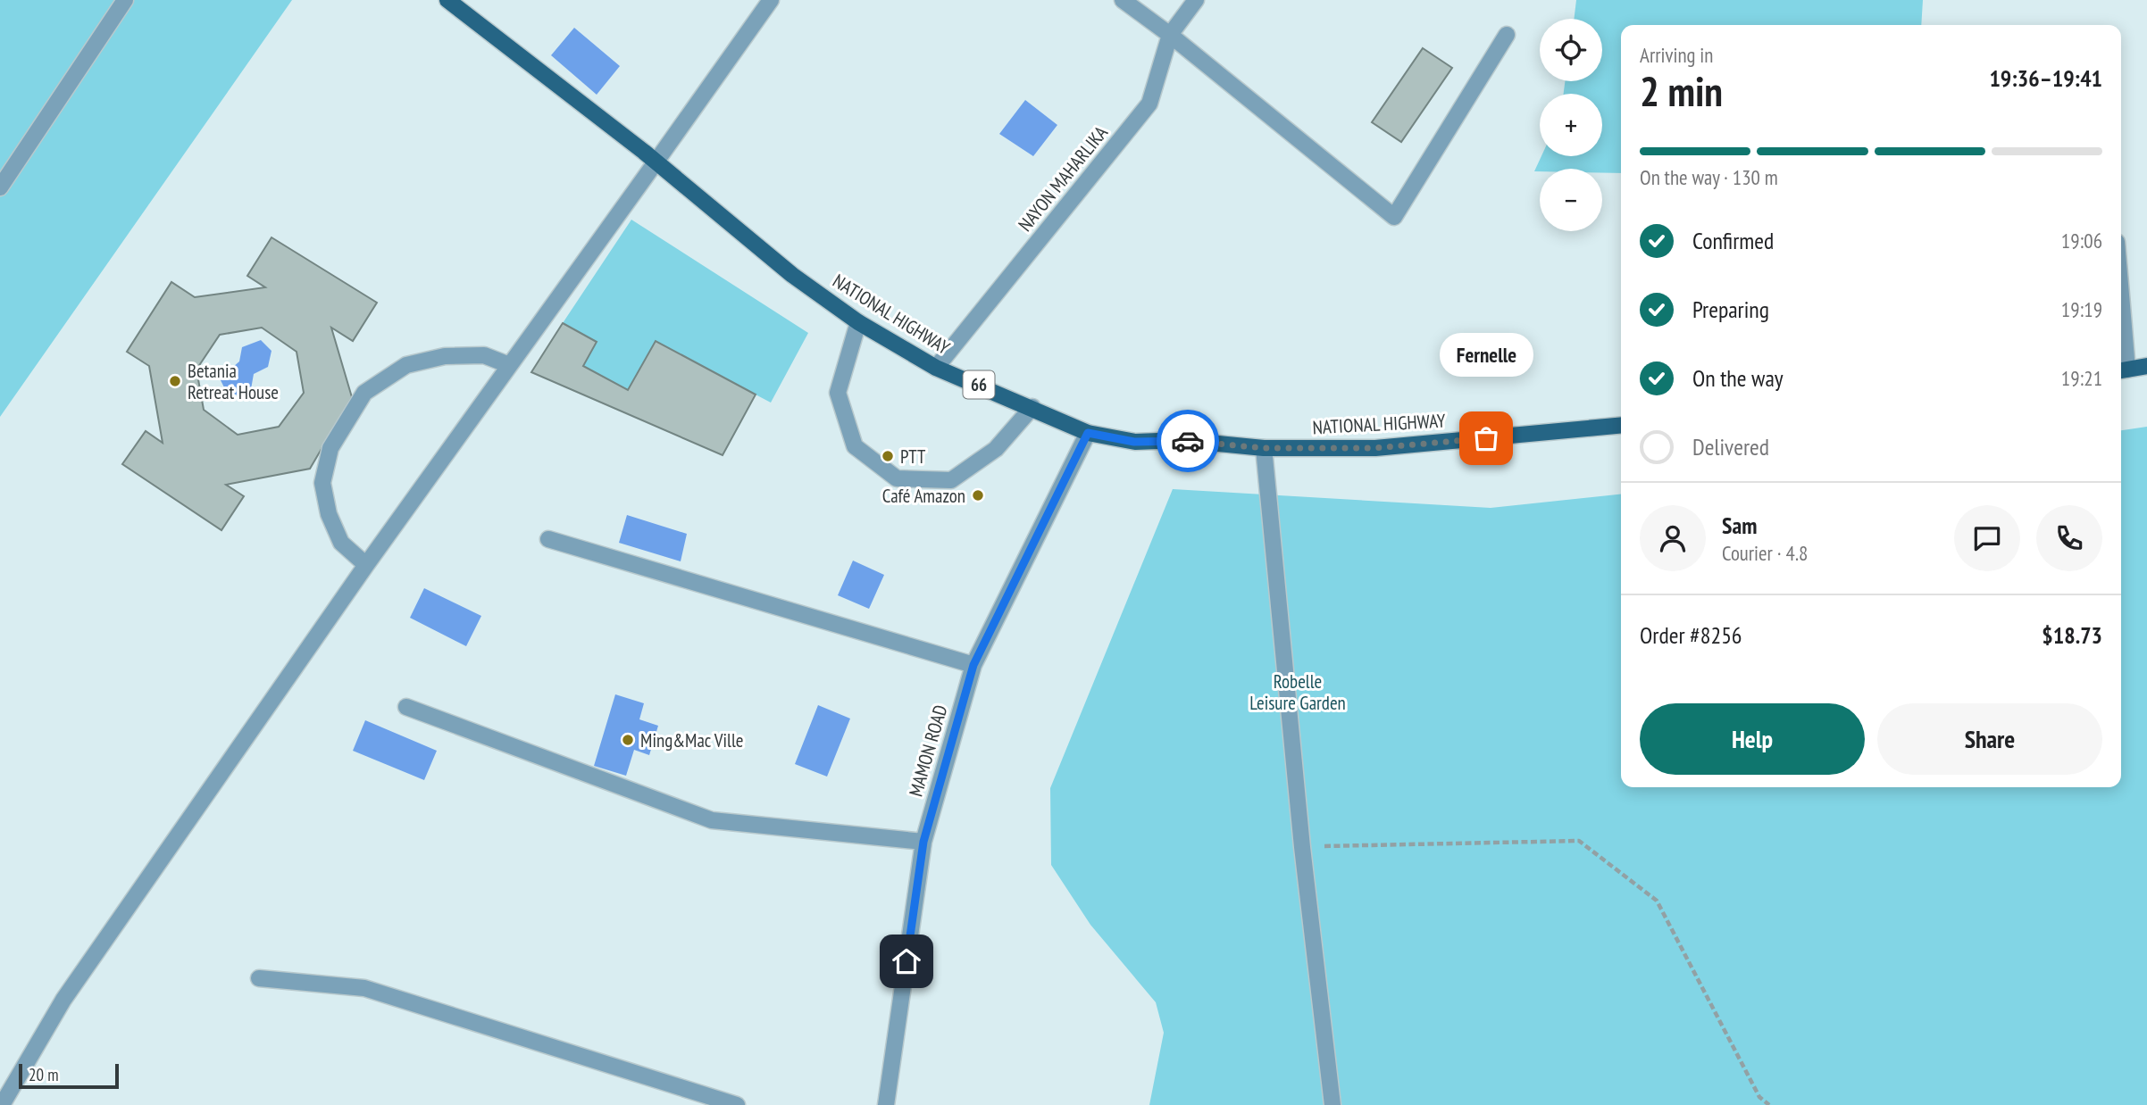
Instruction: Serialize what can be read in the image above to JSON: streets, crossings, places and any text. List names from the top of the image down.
{
  "streets": {
    "main road": ["NATIONAL HIGHWAY", "66"],
    "street": ["NAYON MAHARLIKA", "MAMON ROAD"]
  },
  "crossings": [
    ["NAYON MAHARLIKA", "NATIONAL HIGHWAY"],
    ["NATIONAL HIGHWAY", "MAMON ROAD"]
  ],
  "parks": ["Robelle Leisure Garden"],
  "places": [
    "Betania Retreat House",
    "Fernelle",
    "PTT",
    "Café Amazon",
    "Ming&Mac Ville"
  ],
  "scale_bar": "20 m",
  "page": {
    "map_buttons": ["+", "−"],
    "heading": ["2 min", "Arriving in", "19:36–19:41"],
    "panel": [
      "Sam",
      "Courier · 4.8",
      "Order #8256",
      "$18.73"
    ],
    "bar": "On the way · 130 m",
    "list": [
      ["Confirmed", "19:06"],
      ["Preparing", "19:19"],
      ["On the way", "19:21"],
      "Delivered"
    ],
    "bubble": "Fernelle",
    "buttons": ["Help", "Share"],
    "scale": "20 m"
  }
}
